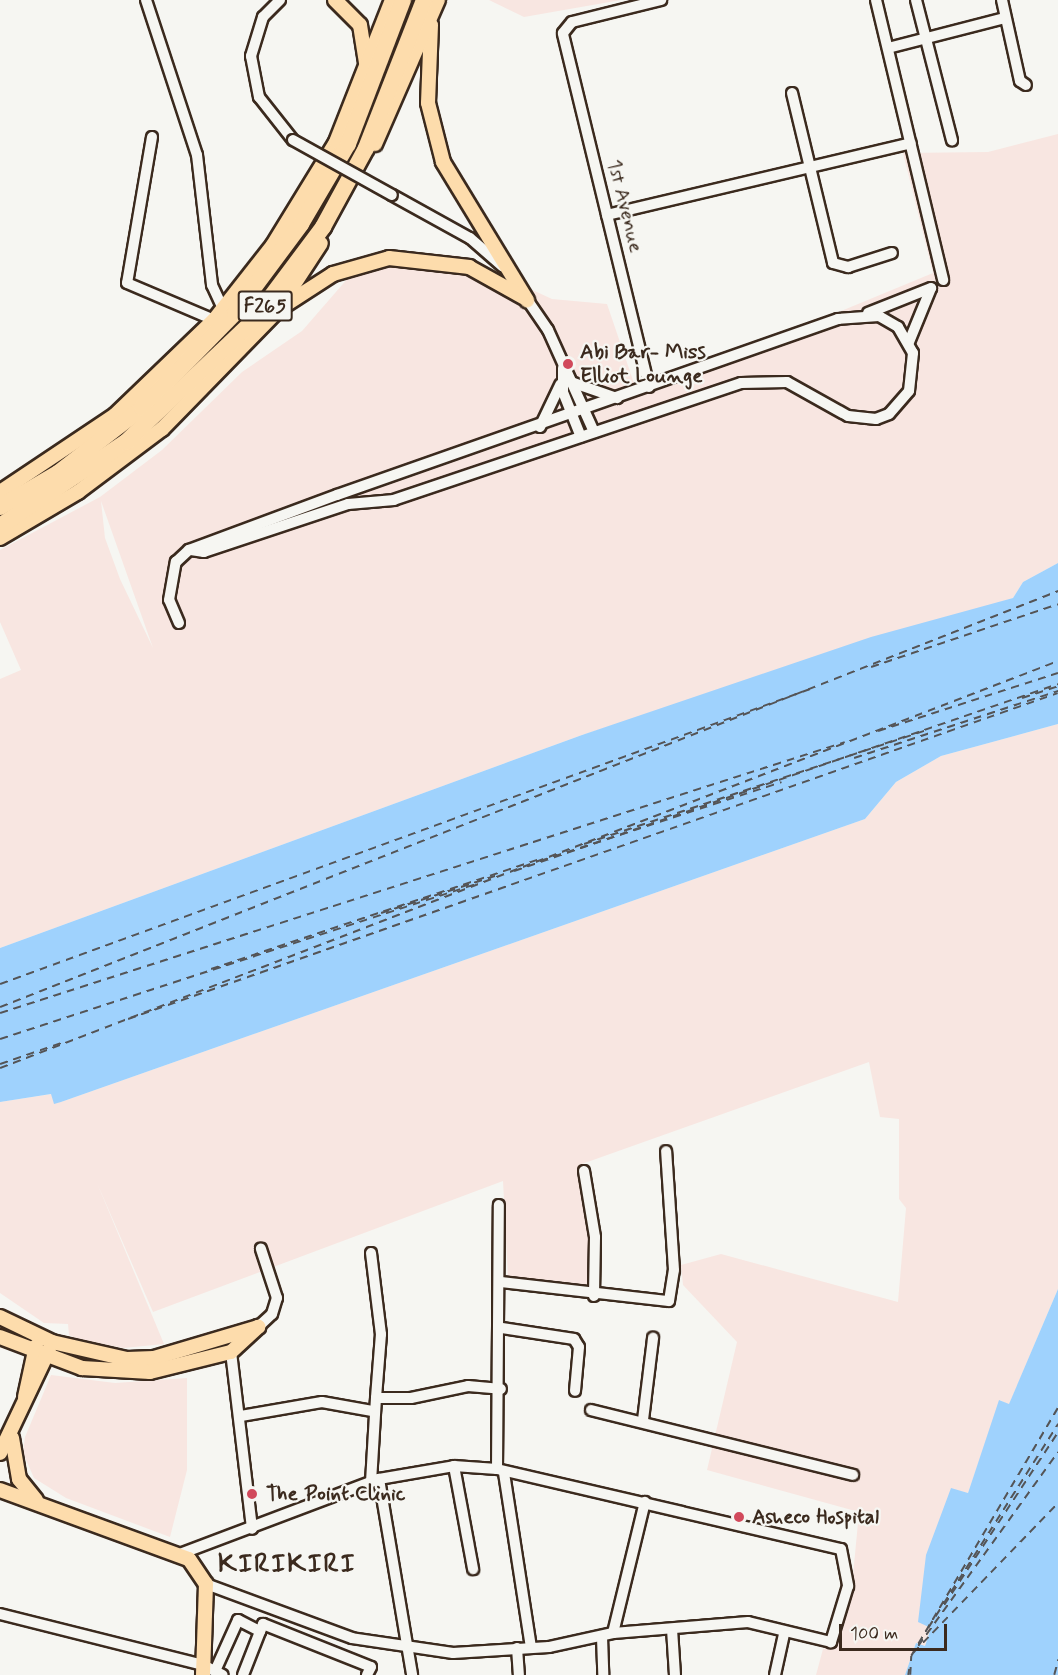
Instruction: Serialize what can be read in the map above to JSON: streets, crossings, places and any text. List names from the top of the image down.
{
  "streets": {
    "highway": ["F265"],
    "street": ["1st Avenue"]
  },
  "districts": ["KIRIKIRI"],
  "places": ["Abi Bar- Miss Elliot Lounge", "The Point Clinic", "Asheco Hospital"],
  "scale_bar": "100 m"
}
